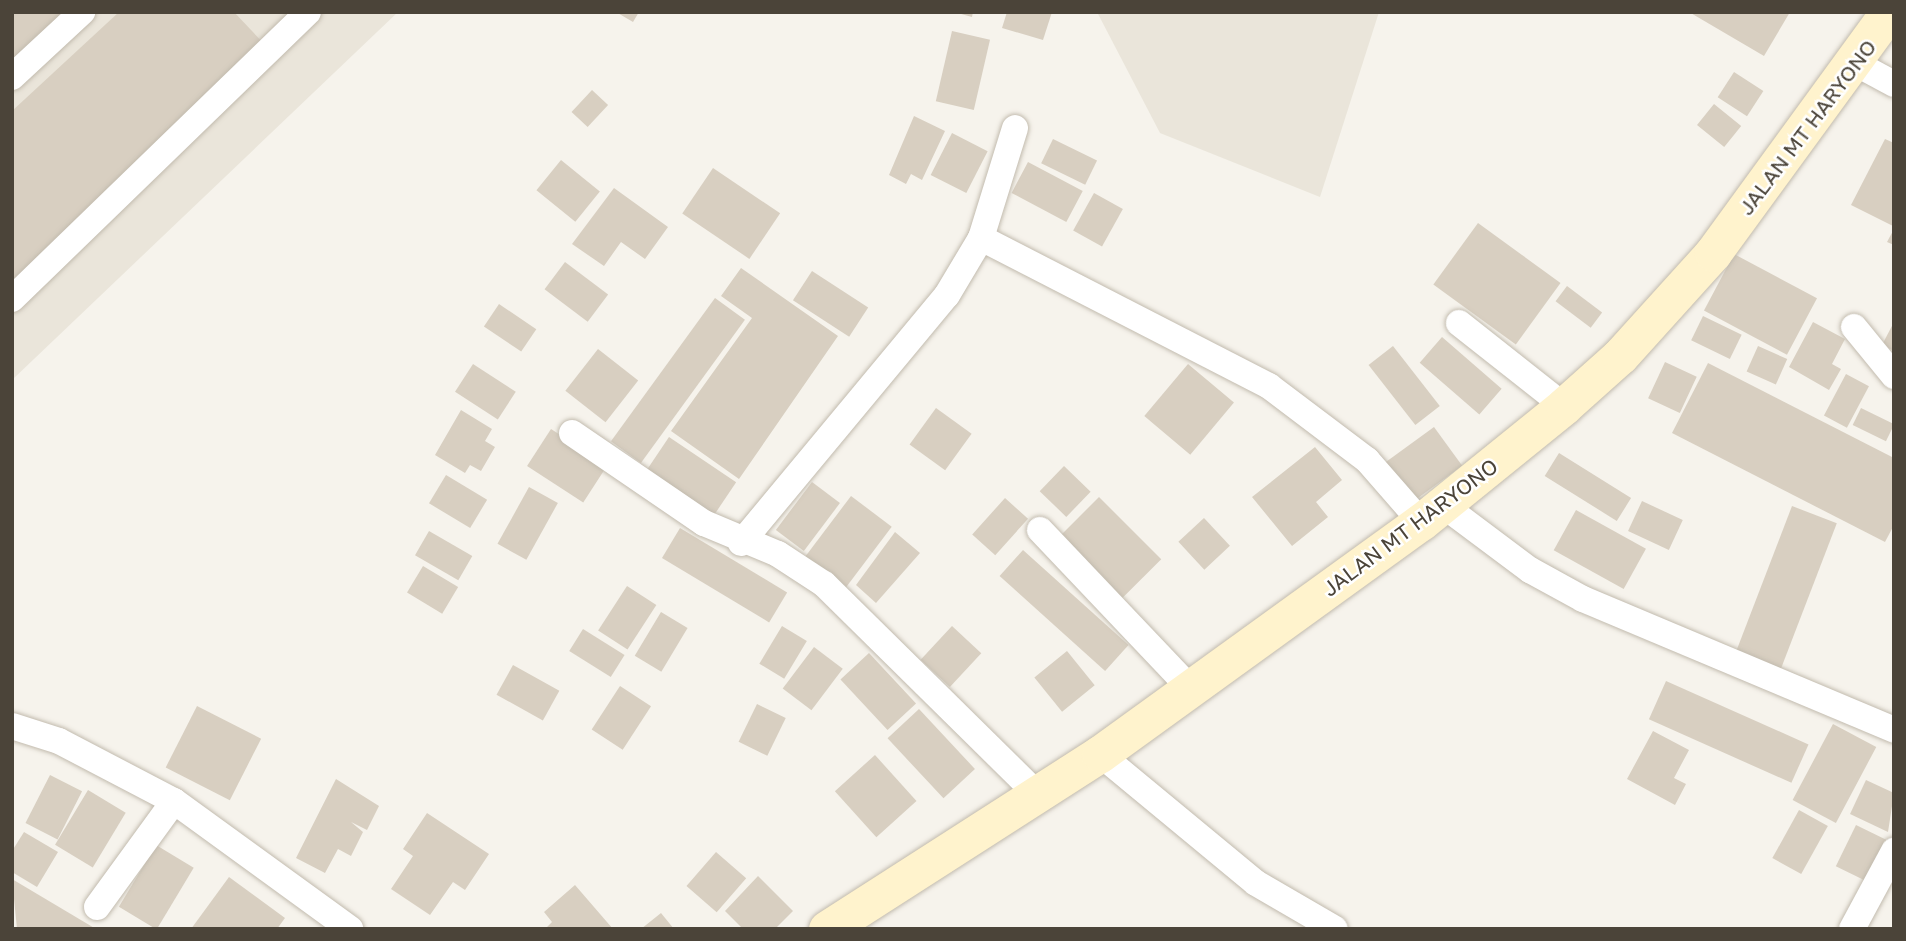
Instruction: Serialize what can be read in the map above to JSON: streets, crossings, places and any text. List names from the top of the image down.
{
  "streets": {
    "main road": ["JALAN MT HARYONO"]
  }
}
